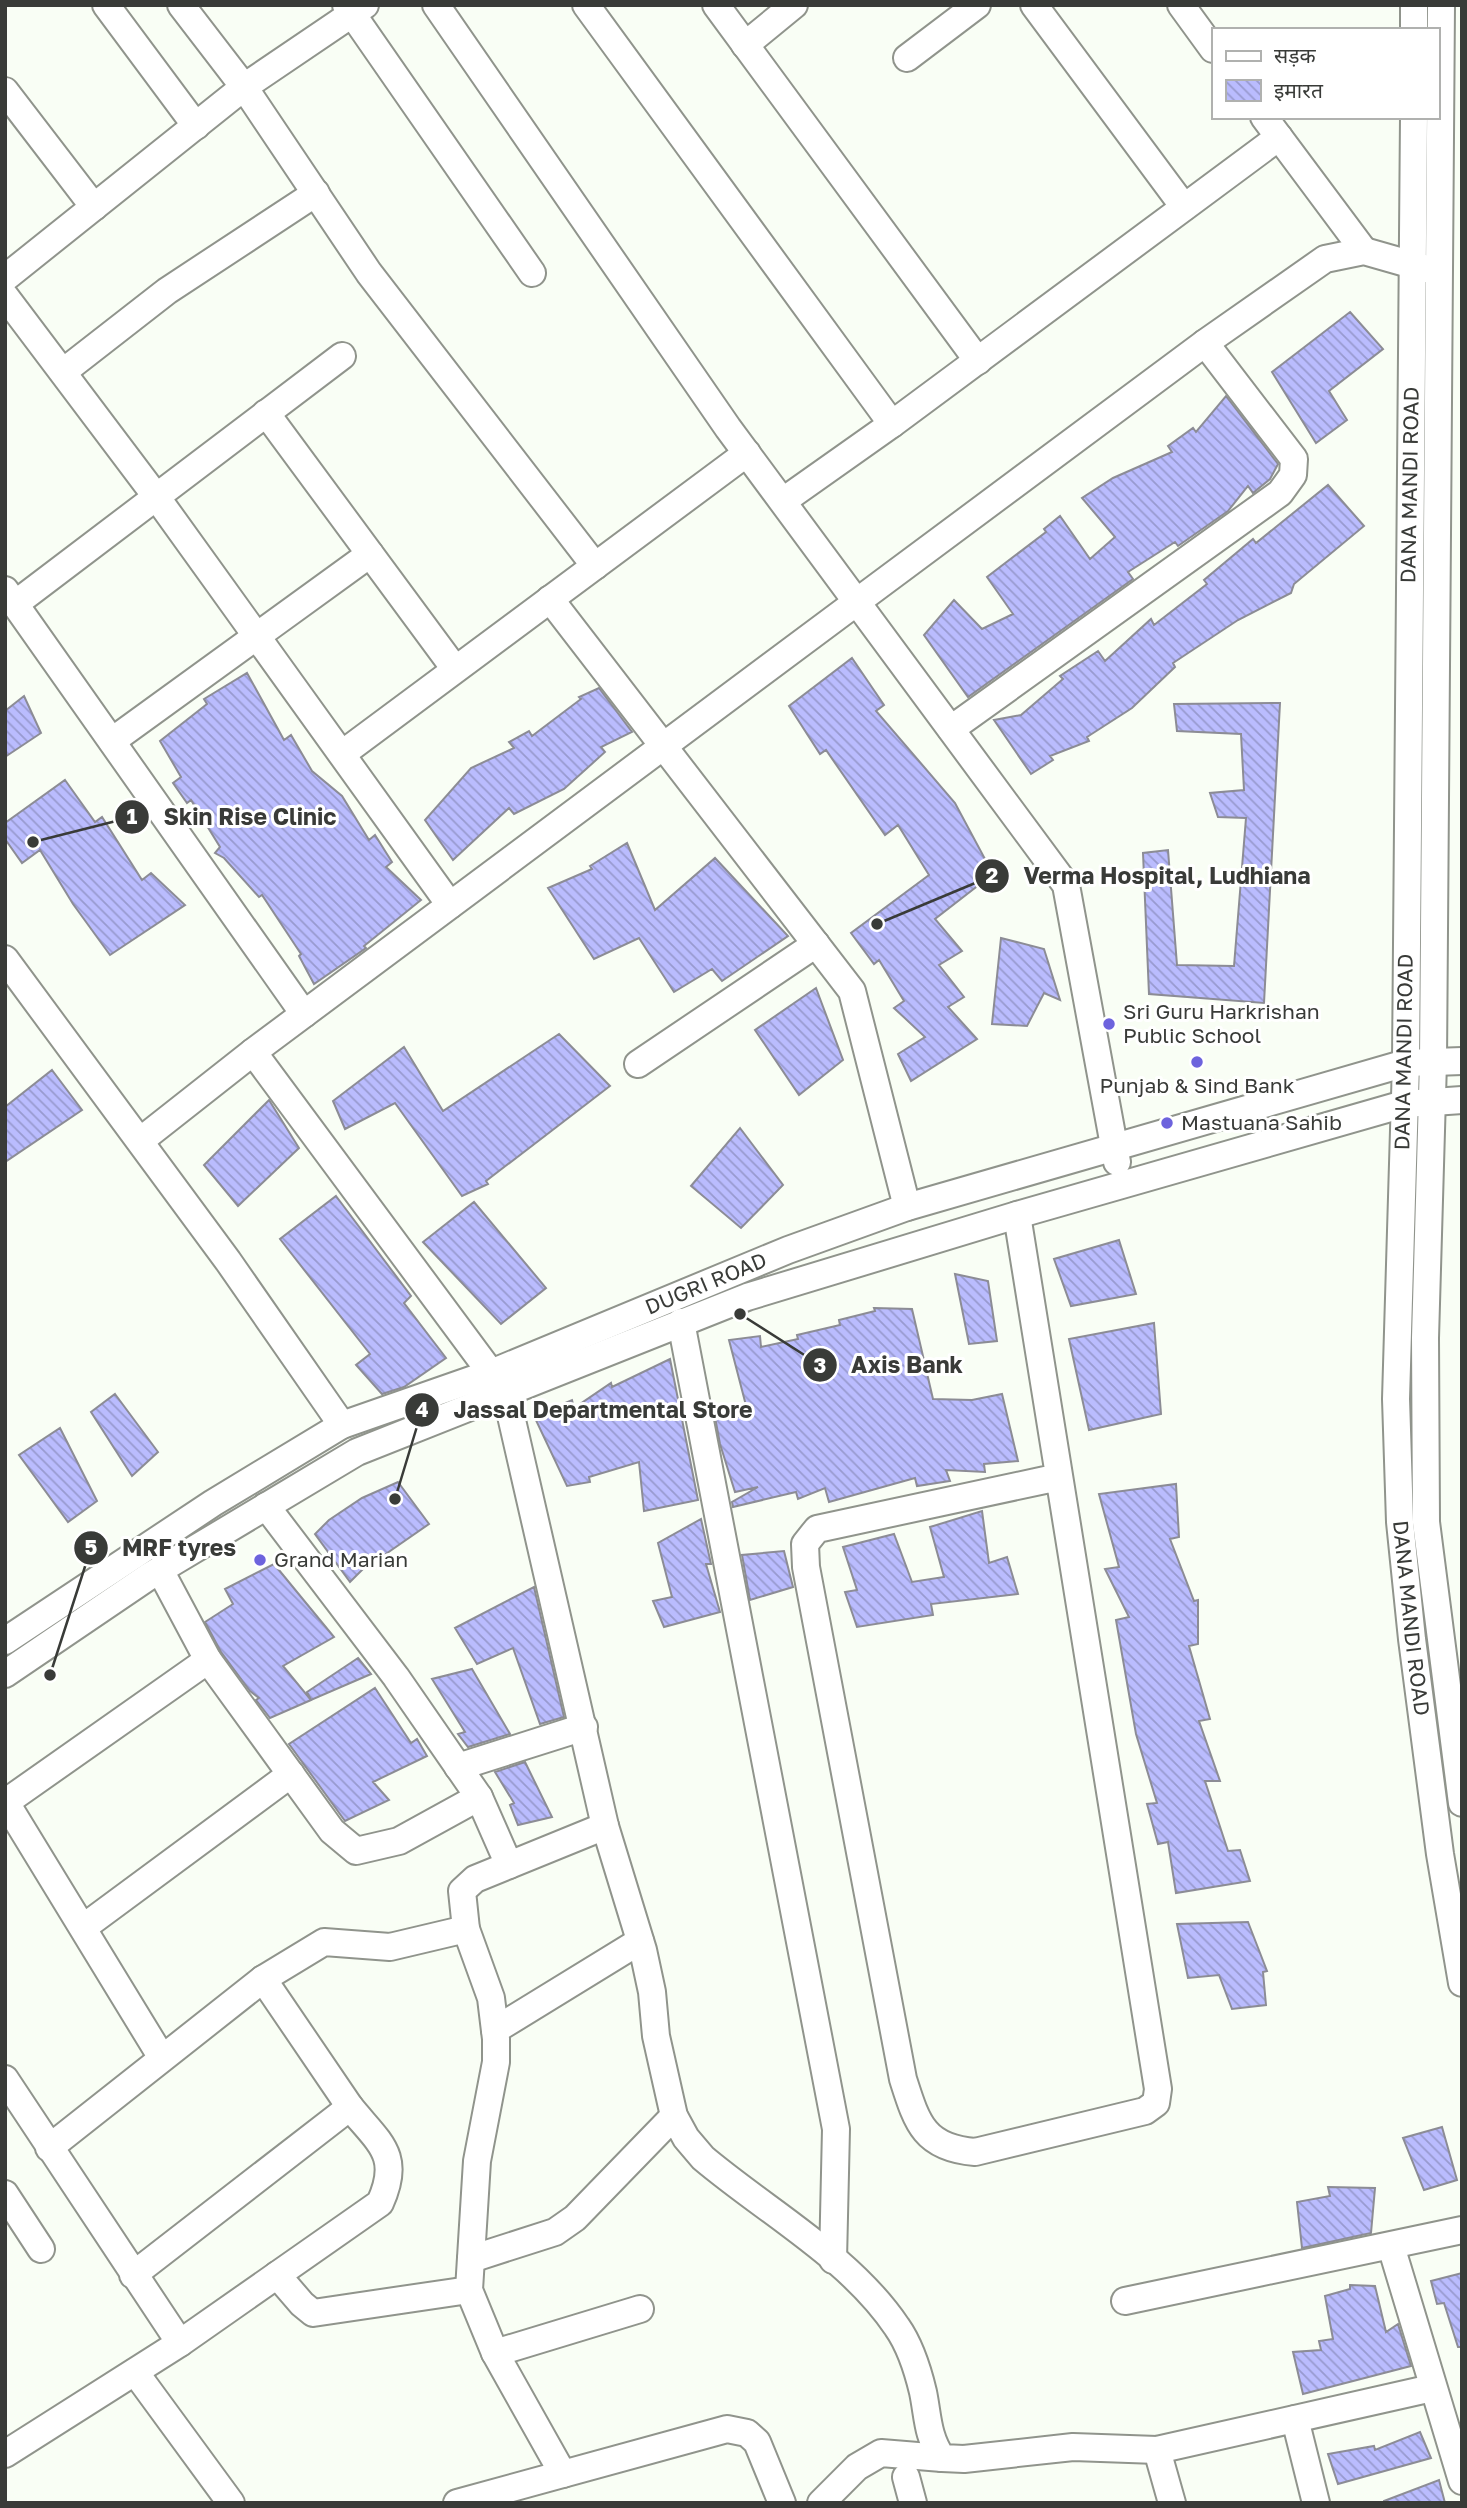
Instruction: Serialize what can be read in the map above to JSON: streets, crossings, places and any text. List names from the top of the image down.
{
  "streets": {
    "street": ["DANA MANDI ROAD", "DUGRI ROAD"]
  },
  "crossings": [
    ["DANA MANDI ROAD", "DUGRI ROAD"]
  ],
  "places": [
    "Skin Rise Clinic",
    "Verma Hospital, Ludhiana",
    "Sri Guru Harkrishan Public School",
    "Punjab & Sind Bank",
    "Mastuana Sahib",
    "Axis Bank",
    "Jassal Departmental Store",
    "Grand Marian",
    "MRF tyres"
  ],
  "legend": ["सड़क", "इमारत"]
}
